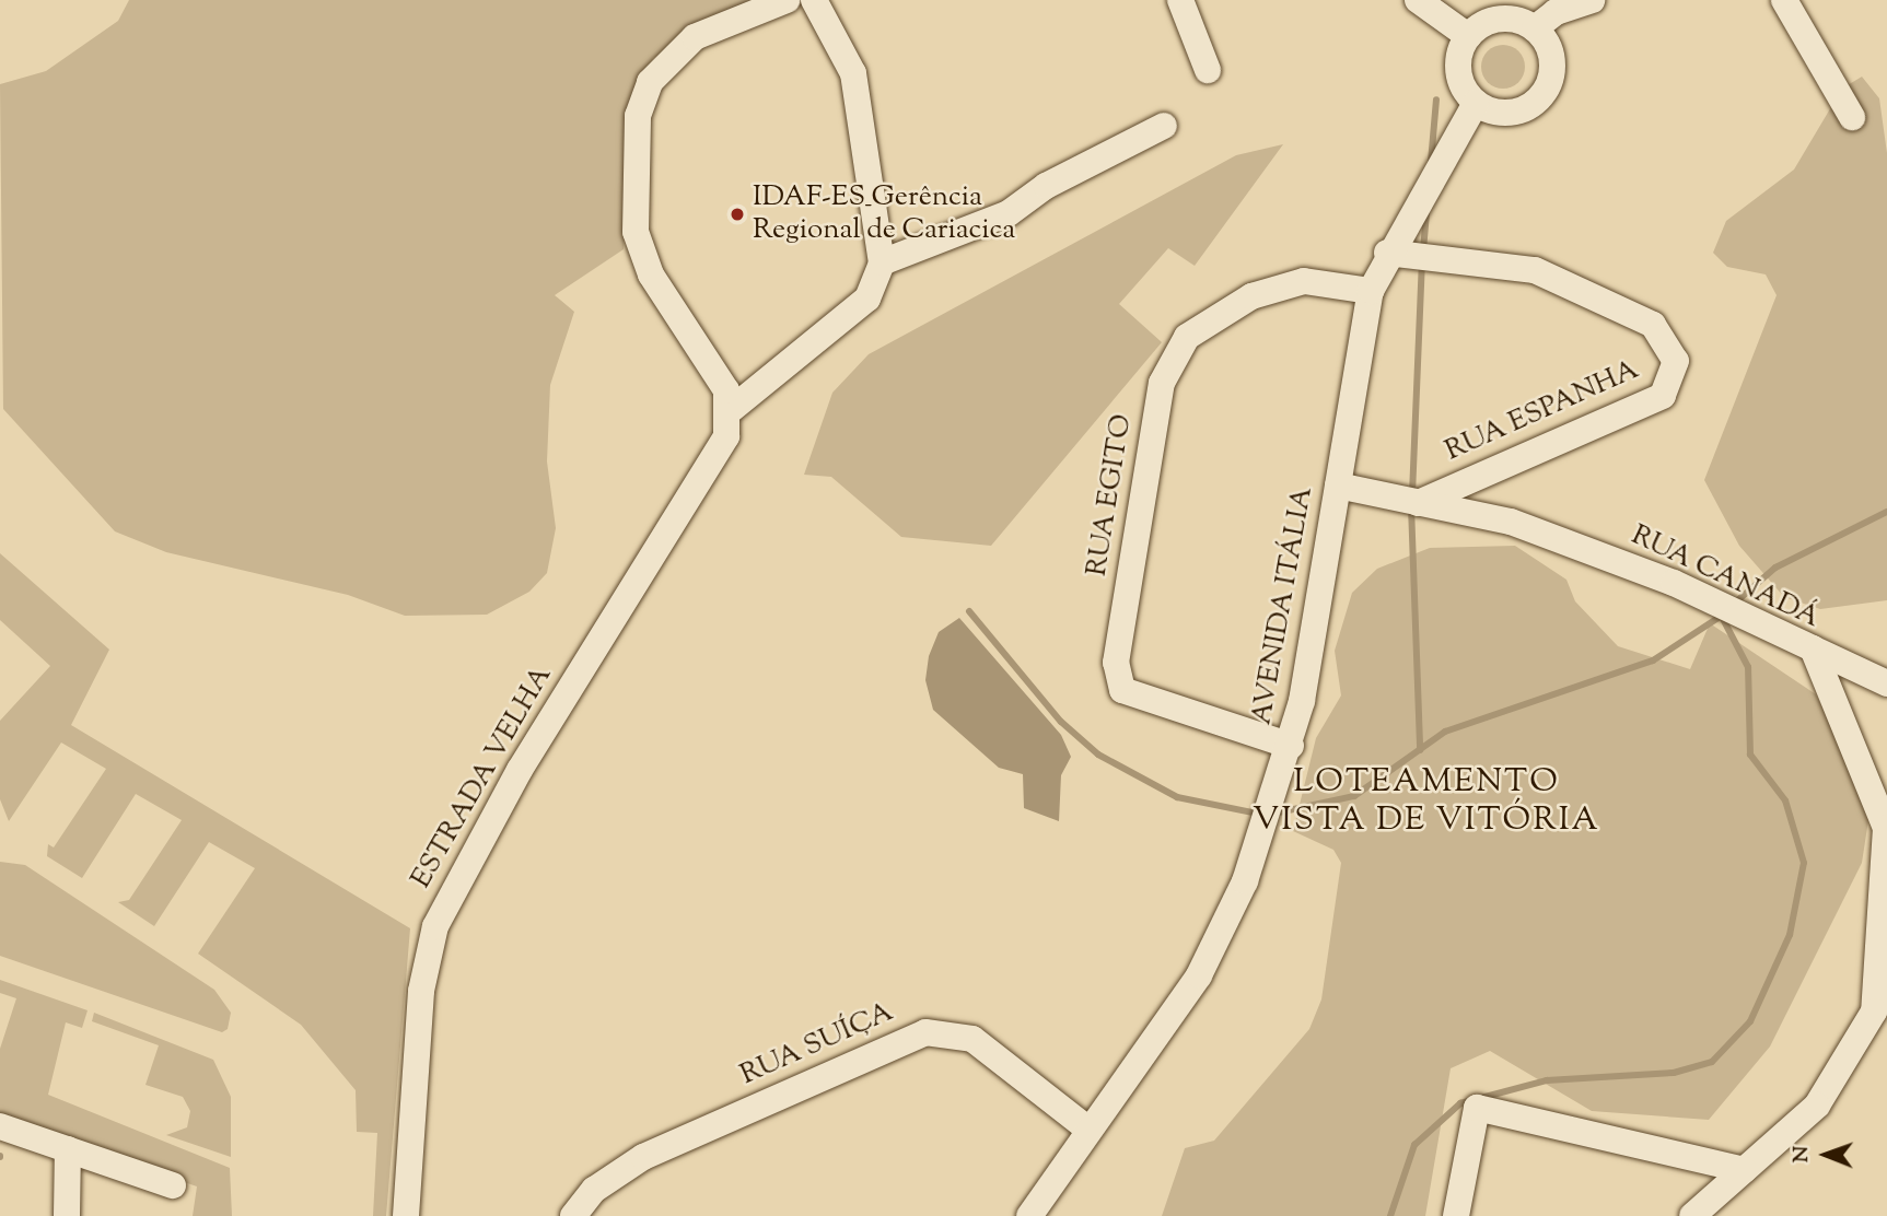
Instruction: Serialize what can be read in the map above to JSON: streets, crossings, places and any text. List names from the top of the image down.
{
  "streets": {
    "street": [
      "RUA ESPANHA",
      "RUA EGITO",
      "RUA CANADÁ",
      "AVENIDA ITÁLIA",
      "ESTRADA VELHA",
      "RUA SUÍÇA"
    ]
  },
  "crossings": [
    ["RUA ESPANHA", "RUA CANADÁ"],
    ["RUA ESPANHA", "AVENIDA ITÁLIA"],
    ["RUA EGITO", "AVENIDA ITÁLIA"],
    ["RUA CANADÁ", "AVENIDA ITÁLIA"],
    ["AVENIDA ITÁLIA", "RUA SUÍÇA"]
  ],
  "districts": ["LOTEAMENTO VISTA DE VITÓRIA"],
  "places": ["IDAF-ES_Gerência Regional de Cariacica"],
  "north": "left"
}
